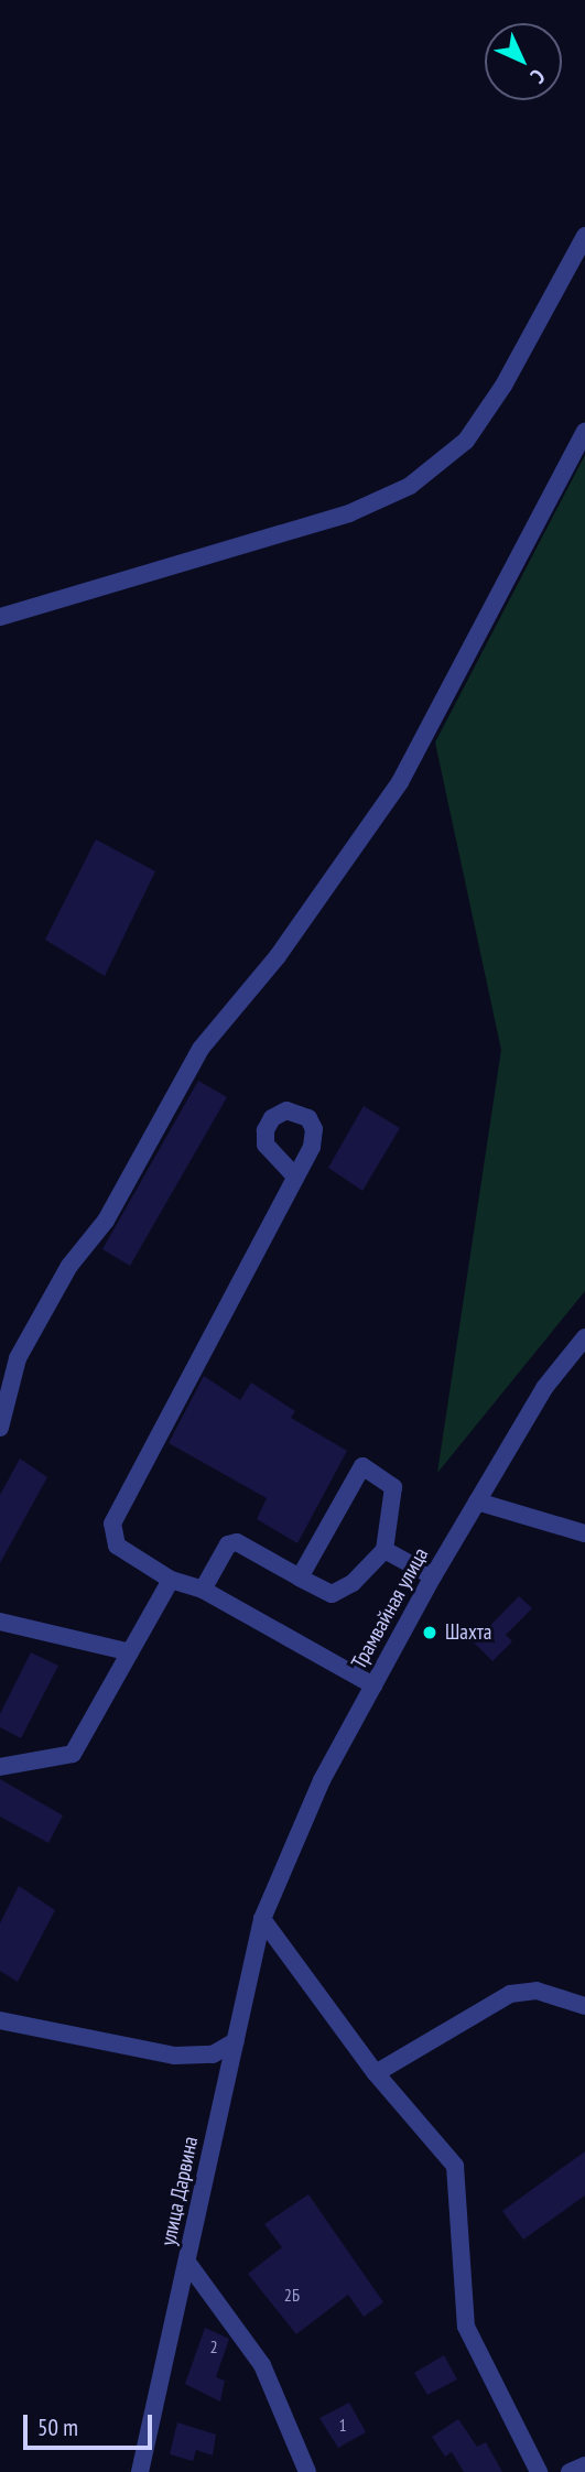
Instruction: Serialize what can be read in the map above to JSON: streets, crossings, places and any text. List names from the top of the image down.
{
  "streets": {
    "street": ["Трамвайная улица", "улица Дарвина"]
  },
  "crossings": [
    ["Трамвайная улица", "улица Дарвина"]
  ],
  "places": ["Шахта"],
  "house_numbers": ["2Б", "2", "1"],
  "scale_bar": "50 m",
  "north": "bottom right"
}
